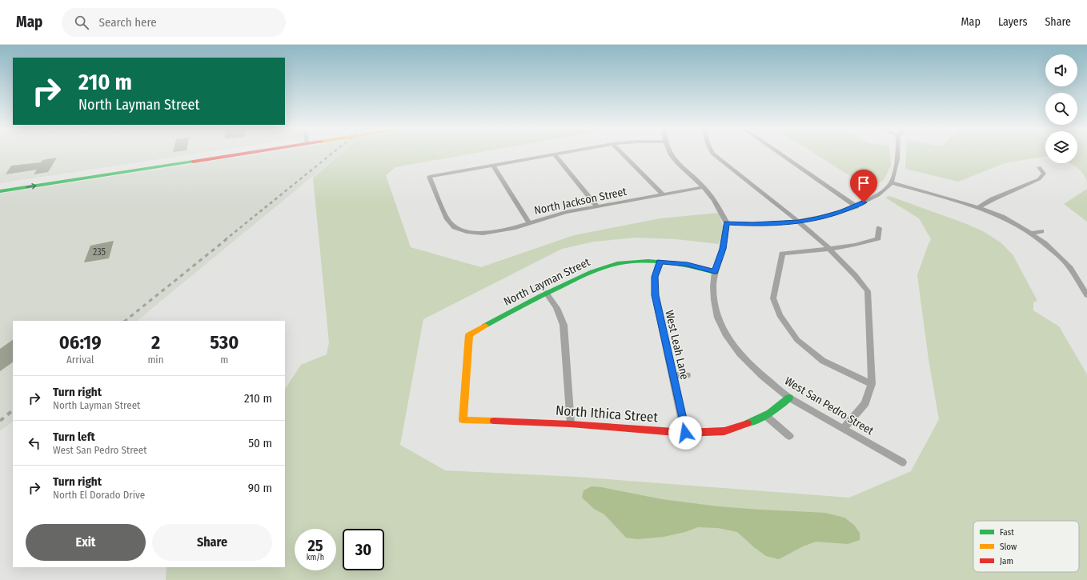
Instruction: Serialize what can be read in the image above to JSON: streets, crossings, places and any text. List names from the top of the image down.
{
  "streets": {
    "main road": ["North Layman Street", "North Ithica Street"],
    "street": ["North Jackson Street", "West Leah Lane", "West San Pedro Street"]
  },
  "crossings": [
    ["North Layman Street", "West Leah Lane"],
    ["North Layman Street", "West San Pedro Street"],
    ["North Layman Street", "North Ithica Street"],
    ["West Leah Lane", "North Ithica Street"],
    ["West San Pedro Street", "North Ithica Street"]
  ],
  "house_numbers": ["235"],
  "legend": ["Fast", "Slow", "Jam"],
  "page": {
    "header": "Map",
    "search": "Search here",
    "nav": ["Map", "Layers", "Share"],
    "turn": ["210 m", "North Layman Street"],
    "eta": [
      "06:19",
      "Arrival",
      "2",
      "min",
      "530",
      "m"
    ],
    "list": [
      {
        "name": "Turn right",
        "note": "North Layman Street",
        "value": "210 m"
      },
      {
        "name": "Turn left",
        "note": "West San Pedro Street",
        "value": "50 m"
      },
      {
        "name": "Turn right",
        "note": "North El Dorado Drive",
        "value": "90 m"
      }
    ],
    "buttons": ["Exit", "Share"],
    "speed": "25 km/h",
    "limit": "30"
  }
}
